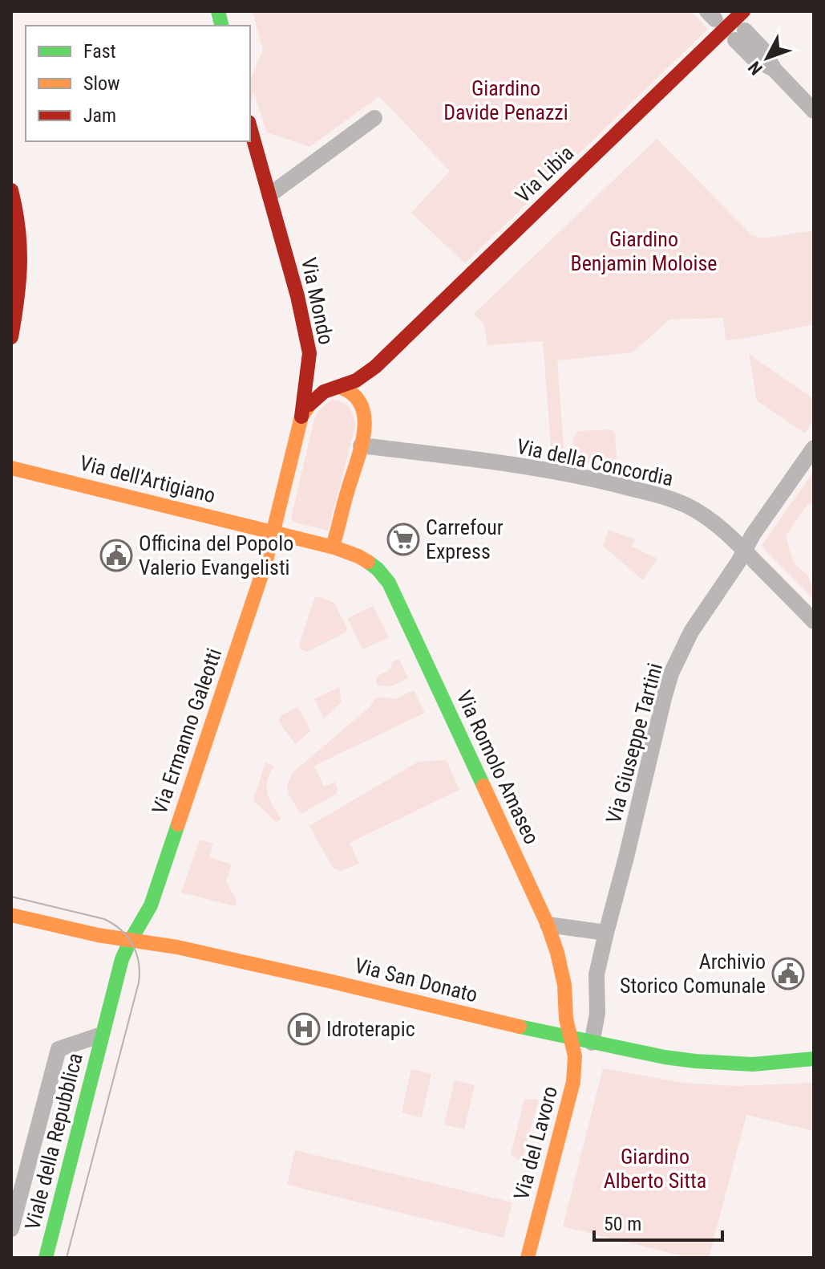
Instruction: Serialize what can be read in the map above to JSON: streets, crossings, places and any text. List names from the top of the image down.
{
  "streets": {
    "main road": [
      "Via Libia",
      "Via Mondo",
      "Via dell'Artigiano",
      "Via Ermanno Galeotti",
      "Via Romolo Amaseo",
      "Via San Donato",
      "Viale della Repubblica",
      "Via del Lavoro"
    ],
    "street": ["Via della Concordia", "Via Giuseppe Tartini"]
  },
  "crossings": [
    ["Via Libia", "Via Mondo"],
    ["Via Libia", "Via della Concordia"],
    ["Via Libia", "Via dell'Artigiano"],
    ["Via Libia", "Via Romolo Amaseo"],
    ["Via Mondo", "Via dell'Artigiano"],
    ["Via Mondo", "Via Ermanno Galeotti"],
    ["Via della Concordia", "Via Giuseppe Tartini"],
    ["Via dell'Artigiano", "Via Ermanno Galeotti"],
    ["Via dell'Artigiano", "Via Romolo Amaseo"],
    ["Via Ermanno Galeotti", "Via San Donato"],
    ["Via Ermanno Galeotti", "Viale della Repubblica"],
    ["Via Giuseppe Tartini", "Via San Donato"],
    ["Via Romolo Amaseo", "Via San Donato"],
    ["Via Romolo Amaseo", "Via del Lavoro"],
    ["Via San Donato", "Viale della Repubblica"],
    ["Via San Donato", "Via del Lavoro"]
  ],
  "parks": ["Giardino Davide Penazzi", "Giardino Benjamin Moloise", "Giardino Alberto Sitta"],
  "places": {
    "supermarket": ["Carrefour Express"],
    "public building": ["Officina del Popolo Valerio Evangelisti", "Archivio Storico Comunale"],
    "hospital": ["Idroterapic"]
  },
  "legend": ["Fast", "Slow", "Jam"],
  "scale_bar": "50 m",
  "north": "bottom left"
}
